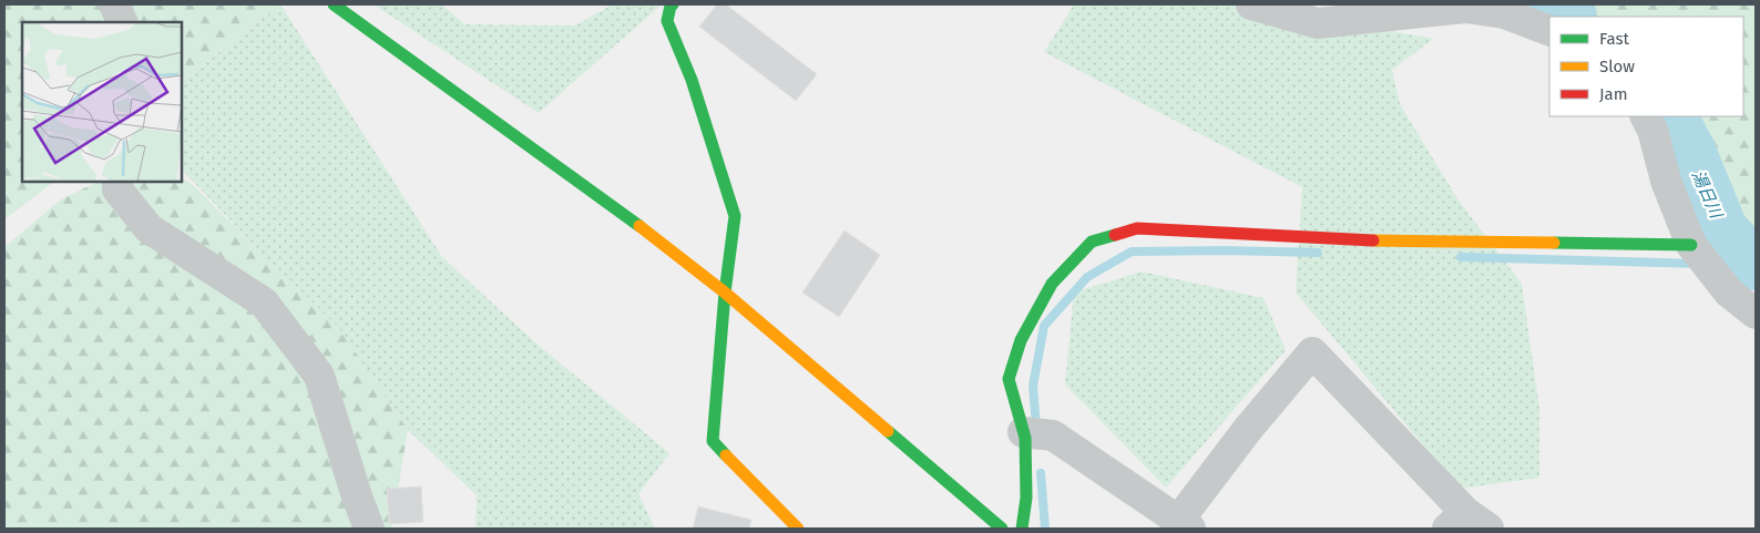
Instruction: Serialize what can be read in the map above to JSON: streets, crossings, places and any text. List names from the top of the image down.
{
  "water": ["湯日川"],
  "legend": ["Fast", "Slow", "Jam"]
}
